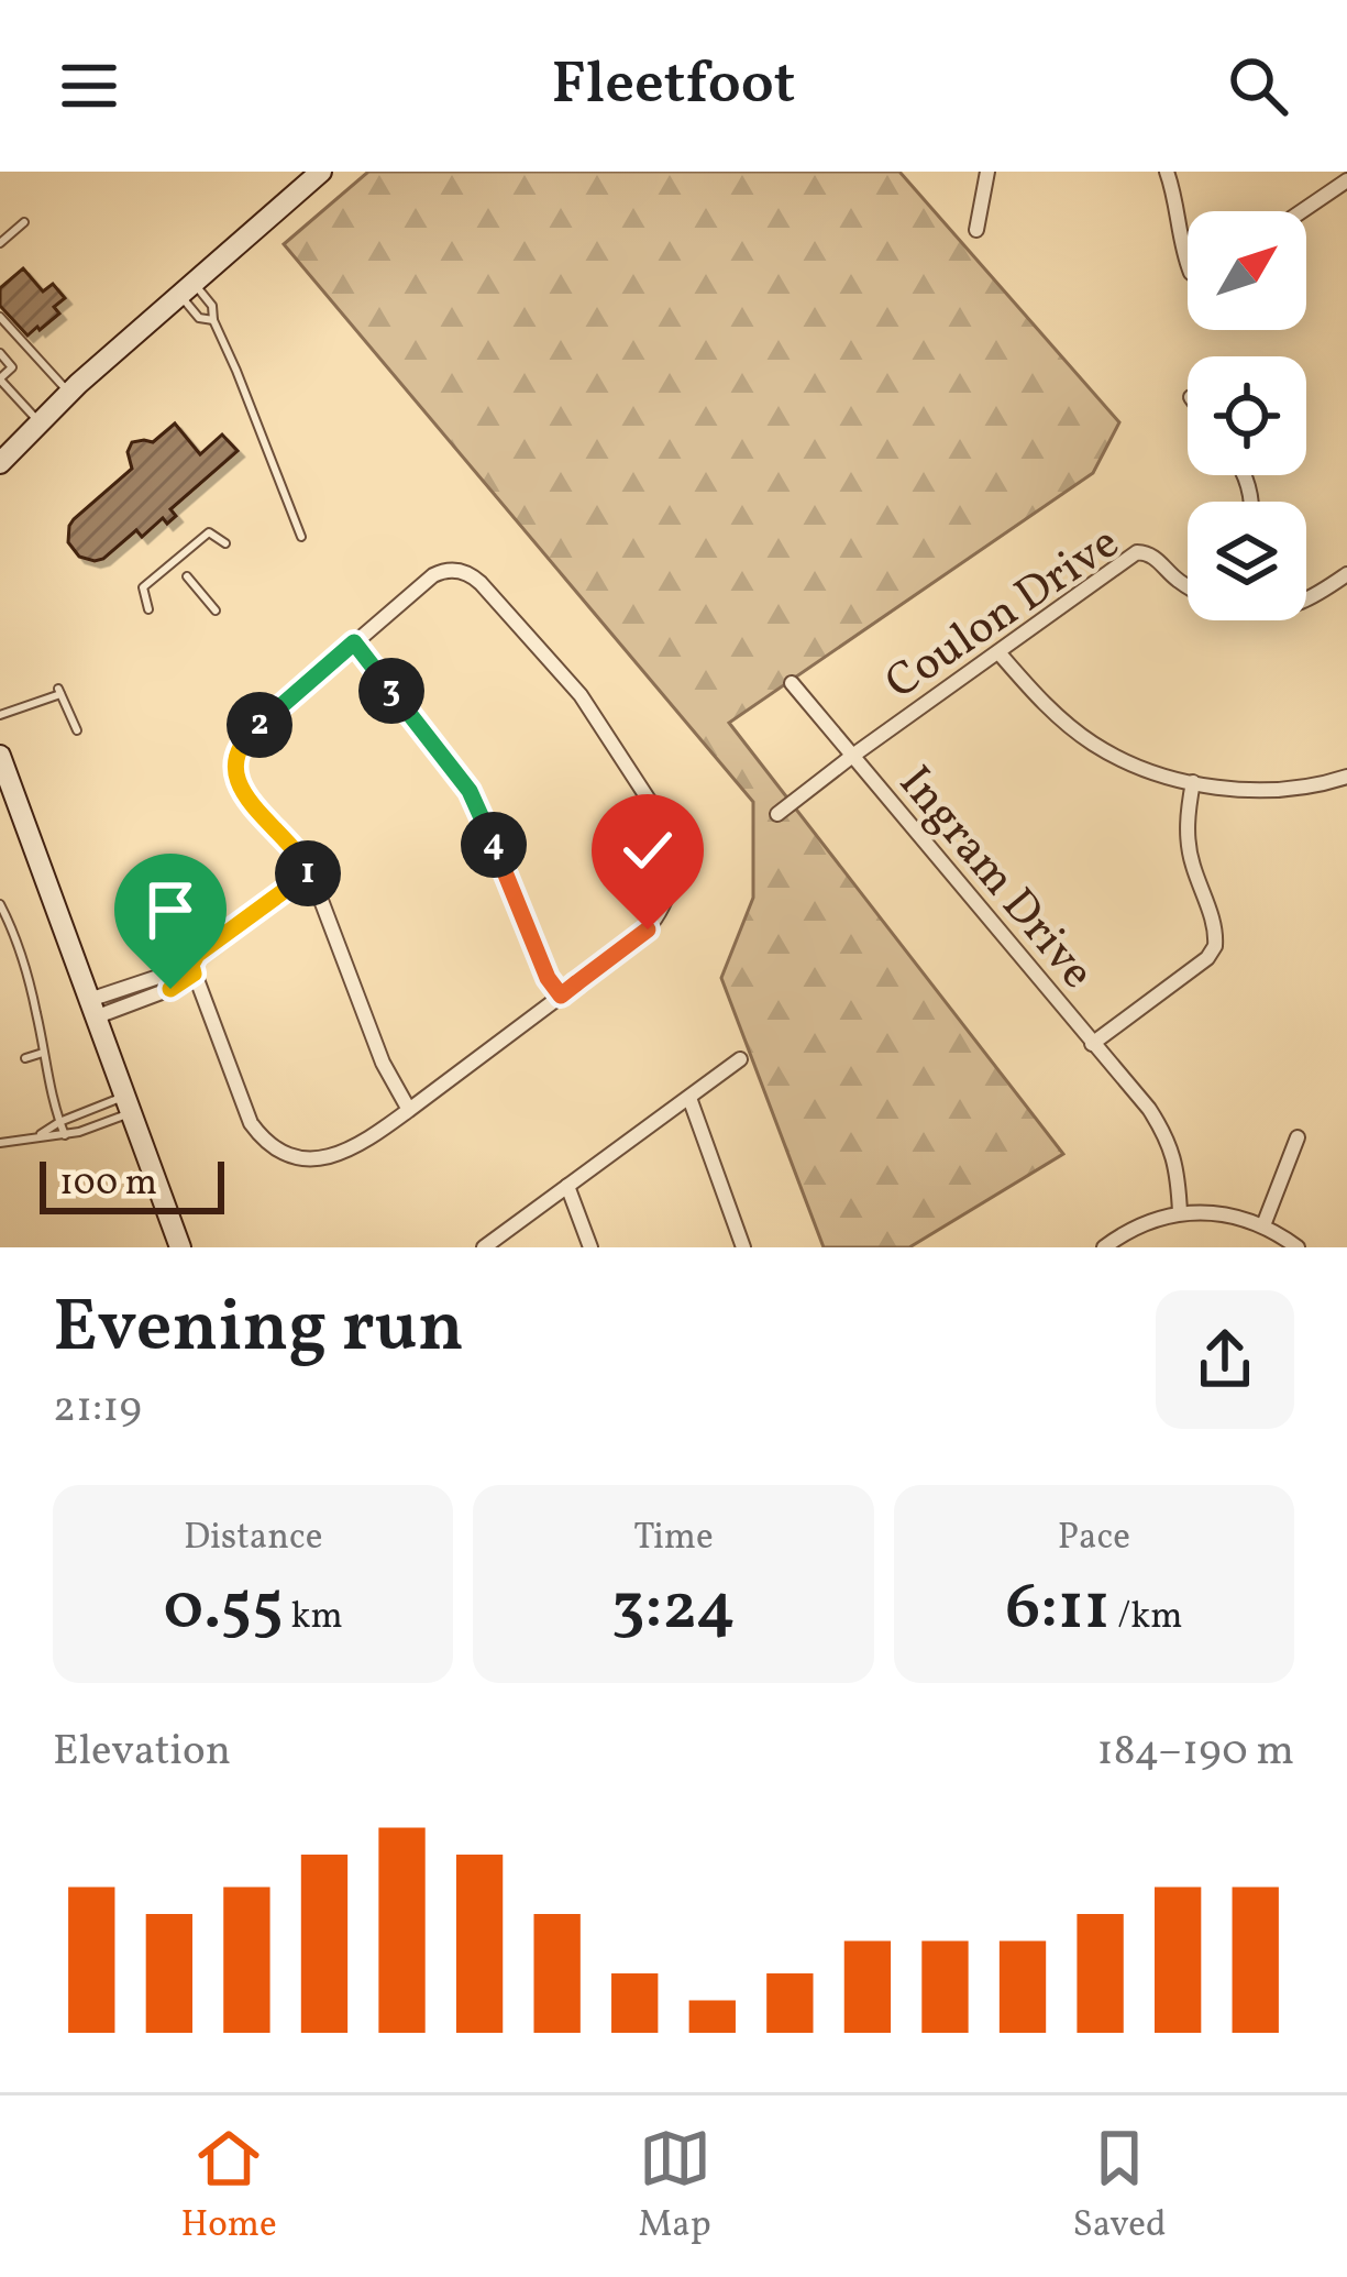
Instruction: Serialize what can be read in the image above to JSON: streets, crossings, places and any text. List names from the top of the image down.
{
  "streets": {
    "street": ["Coulon Drive", "Ingram Drive"]
  },
  "crossings": [
    ["Coulon Drive", "Ingram Drive"]
  ],
  "scale_bar": "100 m",
  "north": "top right",
  "page": {
    "header": "Fleetfoot",
    "pins": [
      "3",
      "2",
      "4",
      "1"
    ],
    "scale": "100 m",
    "heading": ["Evening run", "21:19"],
    "stats": [
      ["Distance", "0.55 km"],
      ["Time", "3:24"],
      ["Pace", "6:11 /km"]
    ],
    "chart": ["Elevation", "184–190 m"],
    "tabs": ["Home", "Map", "Saved"]
  }
}
